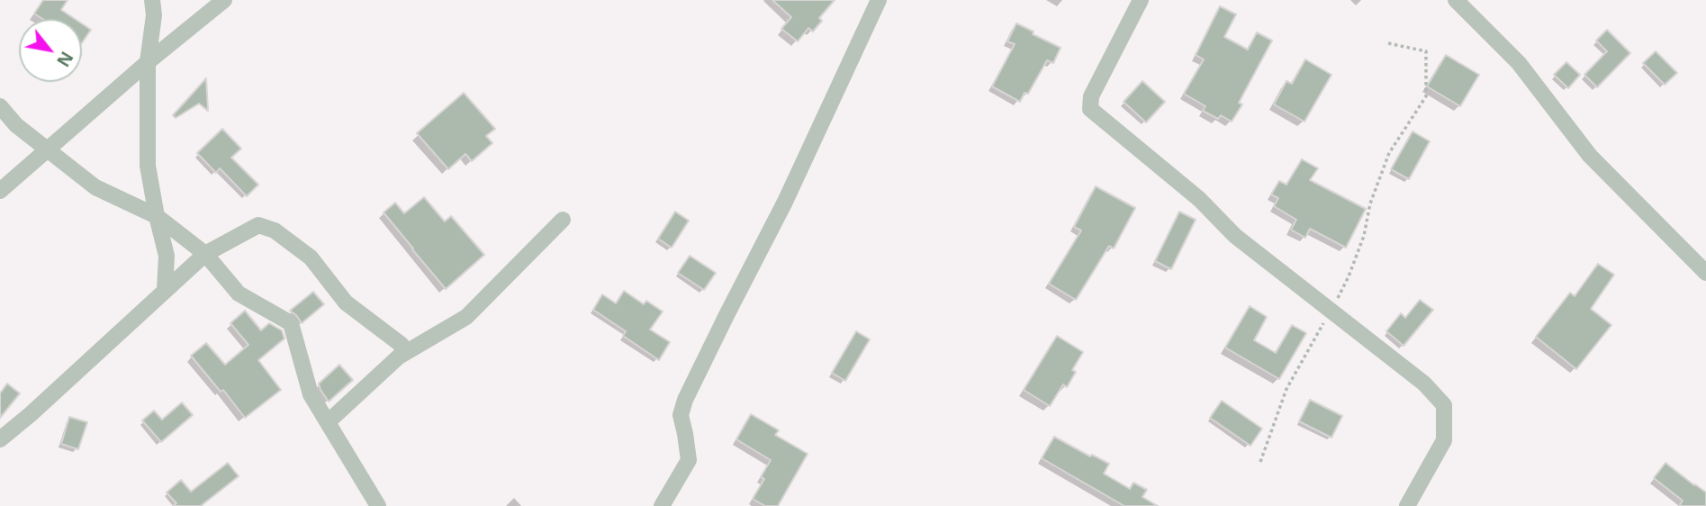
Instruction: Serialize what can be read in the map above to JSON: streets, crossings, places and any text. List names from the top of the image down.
{
  "north": "bottom right"
}
